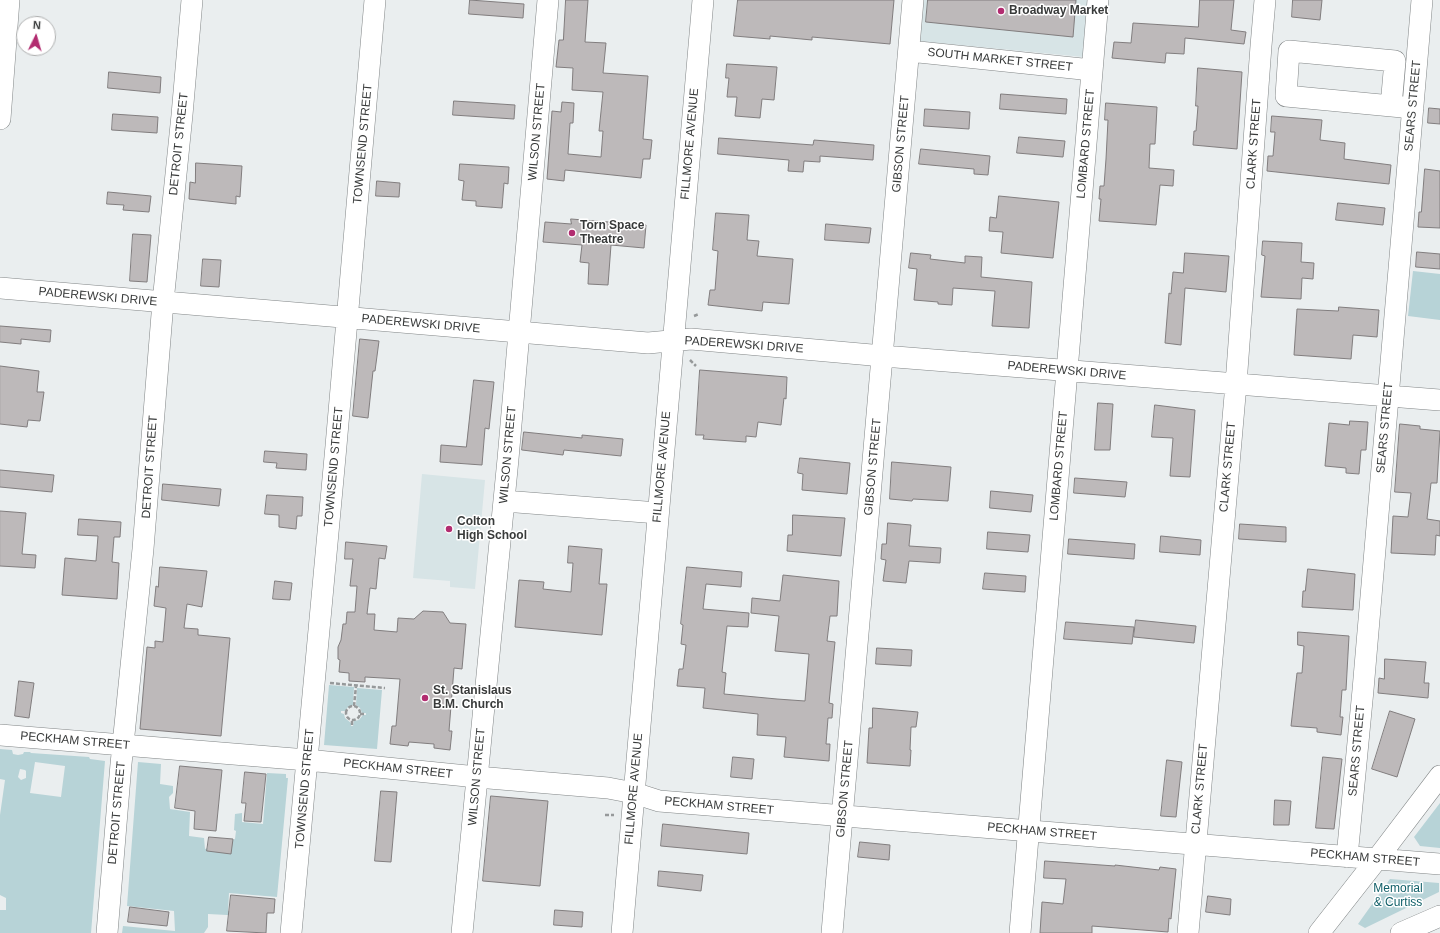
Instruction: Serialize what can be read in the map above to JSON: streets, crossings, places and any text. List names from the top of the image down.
{
  "streets": {
    "street": [
      "SOUTH MARKET STREET",
      "SEARS STREET",
      "WILSON STREET",
      "DETROIT STREET",
      "TOWNSEND STREET",
      "FILLMORE AVENUE",
      "GIBSON STREET",
      "LOMBARD STREET",
      "CLARK STREET",
      "PADEREWSKI DRIVE",
      "PECKHAM STREET"
    ]
  },
  "crossings": [
    ["SOUTH MARKET STREET", "GIBSON STREET"],
    ["SOUTH MARKET STREET", "LOMBARD STREET"],
    ["SEARS STREET", "PADEREWSKI DRIVE"],
    ["SEARS STREET", "PECKHAM STREET"],
    ["WILSON STREET", "PADEREWSKI DRIVE"],
    ["WILSON STREET", "PECKHAM STREET"],
    ["DETROIT STREET", "PADEREWSKI DRIVE"],
    ["DETROIT STREET", "PECKHAM STREET"],
    ["TOWNSEND STREET", "PADEREWSKI DRIVE"],
    ["TOWNSEND STREET", "PECKHAM STREET"],
    ["FILLMORE AVENUE", "PADEREWSKI DRIVE"],
    ["FILLMORE AVENUE", "PECKHAM STREET"],
    ["GIBSON STREET", "PADEREWSKI DRIVE"],
    ["GIBSON STREET", "PECKHAM STREET"],
    ["LOMBARD STREET", "PADEREWSKI DRIVE"],
    ["LOMBARD STREET", "PECKHAM STREET"],
    ["CLARK STREET", "PADEREWSKI DRIVE"],
    ["CLARK STREET", "PECKHAM STREET"]
  ],
  "parks": ["Memorial & Curtiss"],
  "places": [
    "Broadway Market",
    "Torn Space Theatre",
    "Colton High School",
    "St. Stanislaus B.M. Church"
  ],
  "north": "top"
}
